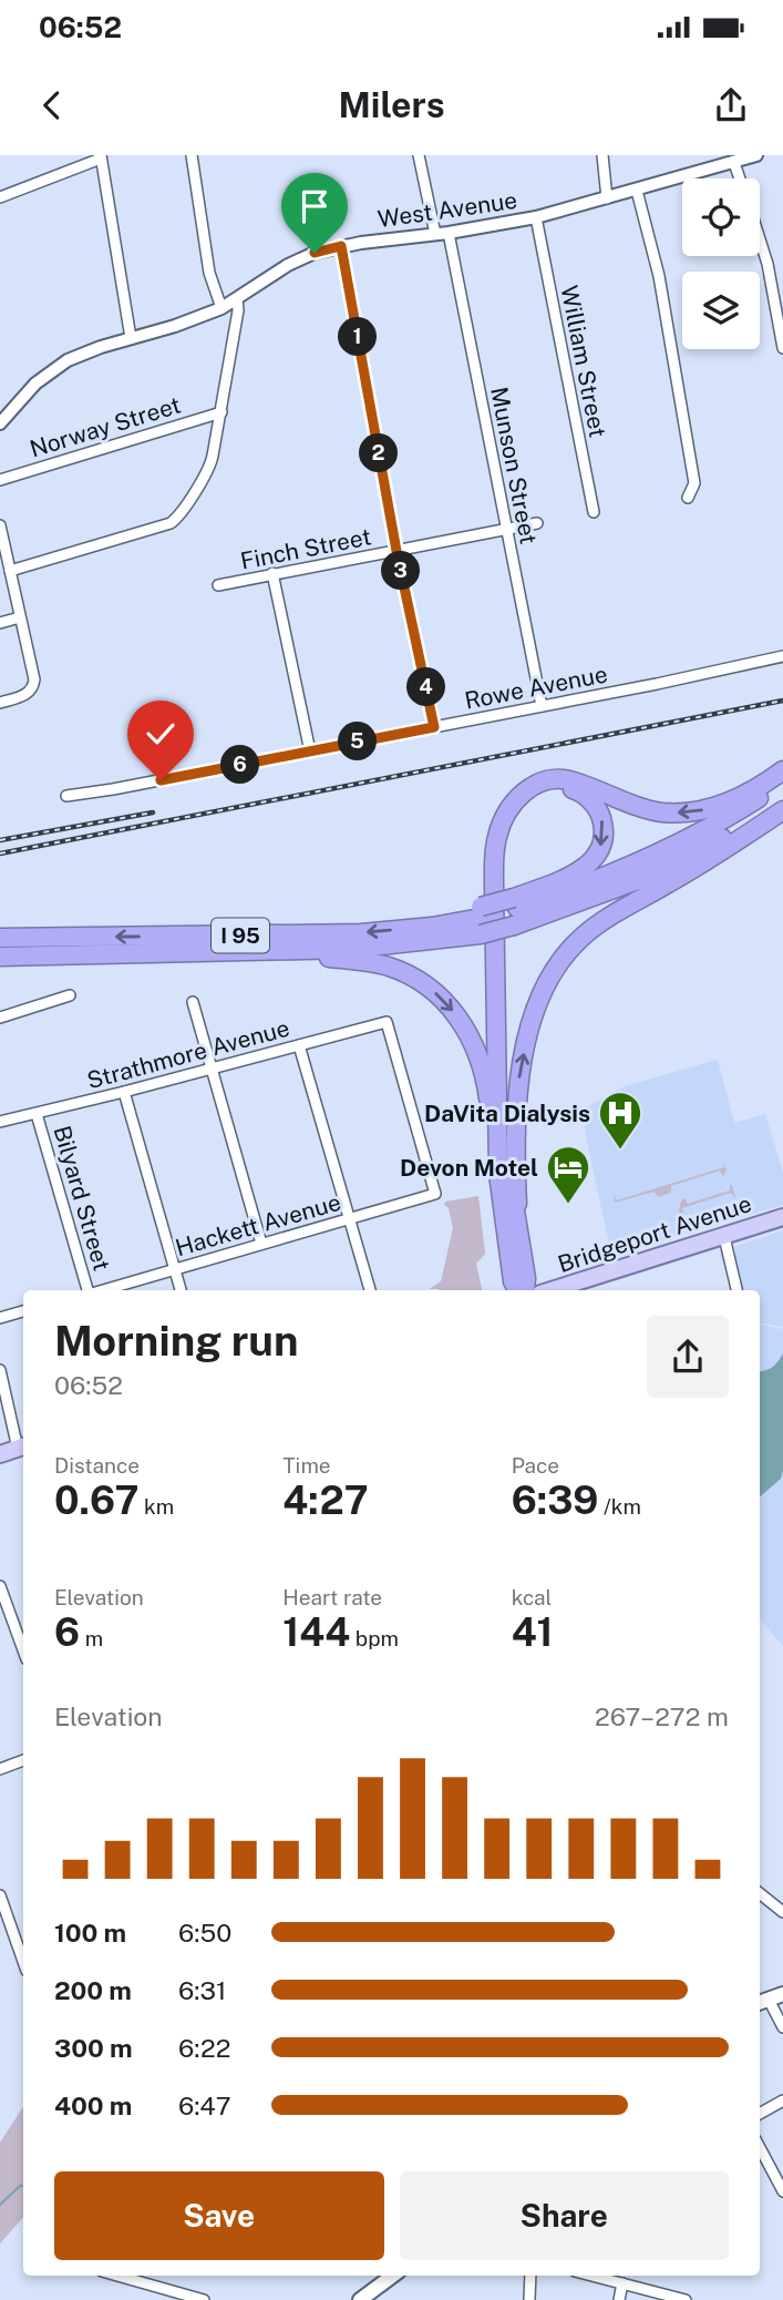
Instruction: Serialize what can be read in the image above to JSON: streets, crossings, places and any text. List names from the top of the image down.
{
  "streets": {
    "highway": ["I 95"],
    "main road": ["Bridgeport Avenue"],
    "street": [
      "West Avenue",
      "William Street",
      "Norway Street",
      "Munson Street",
      "Finch Street",
      "Rowe Avenue",
      "Strathmore Avenue",
      "Bilyard Street",
      "Hackett Avenue"
    ]
  },
  "crossings": [
    ["West Avenue", "William Street"],
    ["West Avenue", "Munson Street"],
    ["Munson Street", "Finch Street"],
    ["Munson Street", "Rowe Avenue"],
    ["Strathmore Avenue", "Bilyard Street"],
    ["Strathmore Avenue", "Hackett Avenue"]
  ],
  "places": {
    "hospital": ["DaVita Dialysis"],
    "hotel": ["Devon Motel"]
  },
  "page": {
    "status": "06:52",
    "header": "Milers",
    "pins": [
      "1",
      "2",
      "3",
      "4",
      "5",
      "6"
    ],
    "heading": ["Morning run", "06:52"],
    "stats": [
      ["Distance", "0.67 km"],
      ["Time", "4:27"],
      ["Pace", "6:39 /km"],
      ["Elevation", "6 m"],
      ["Heart rate", "144 bpm"],
      ["kcal", "41"]
    ],
    "chart": ["Elevation", "267–272 m"],
    "list": [
      {
        "name": "100 m",
        "note": "6:50"
      },
      {
        "name": "200 m",
        "note": "6:31"
      },
      {
        "name": "300 m",
        "note": "6:22"
      },
      {
        "name": "400 m",
        "note": "6:47"
      }
    ],
    "buttons": ["Save", "Share"]
  }
}
